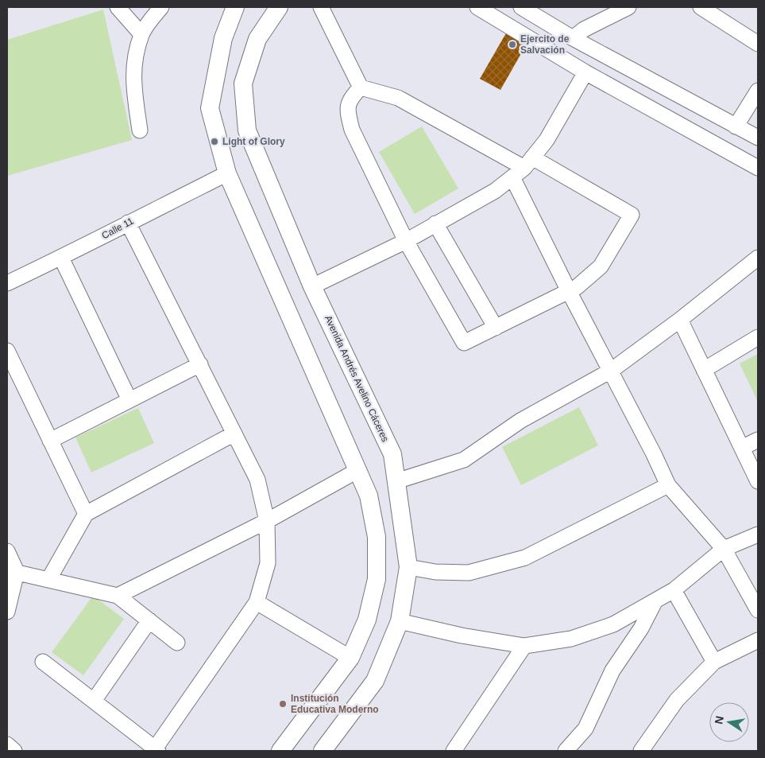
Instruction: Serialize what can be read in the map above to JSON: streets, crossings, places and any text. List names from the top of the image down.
{
  "streets": {
    "street": ["Calle 11", "Avenida Andrés Avelino Cáceres"]
  },
  "places": ["Ejercito de Salvación", "Light of Glory", "Institución Educativa Moderno"],
  "north": "left"
}
